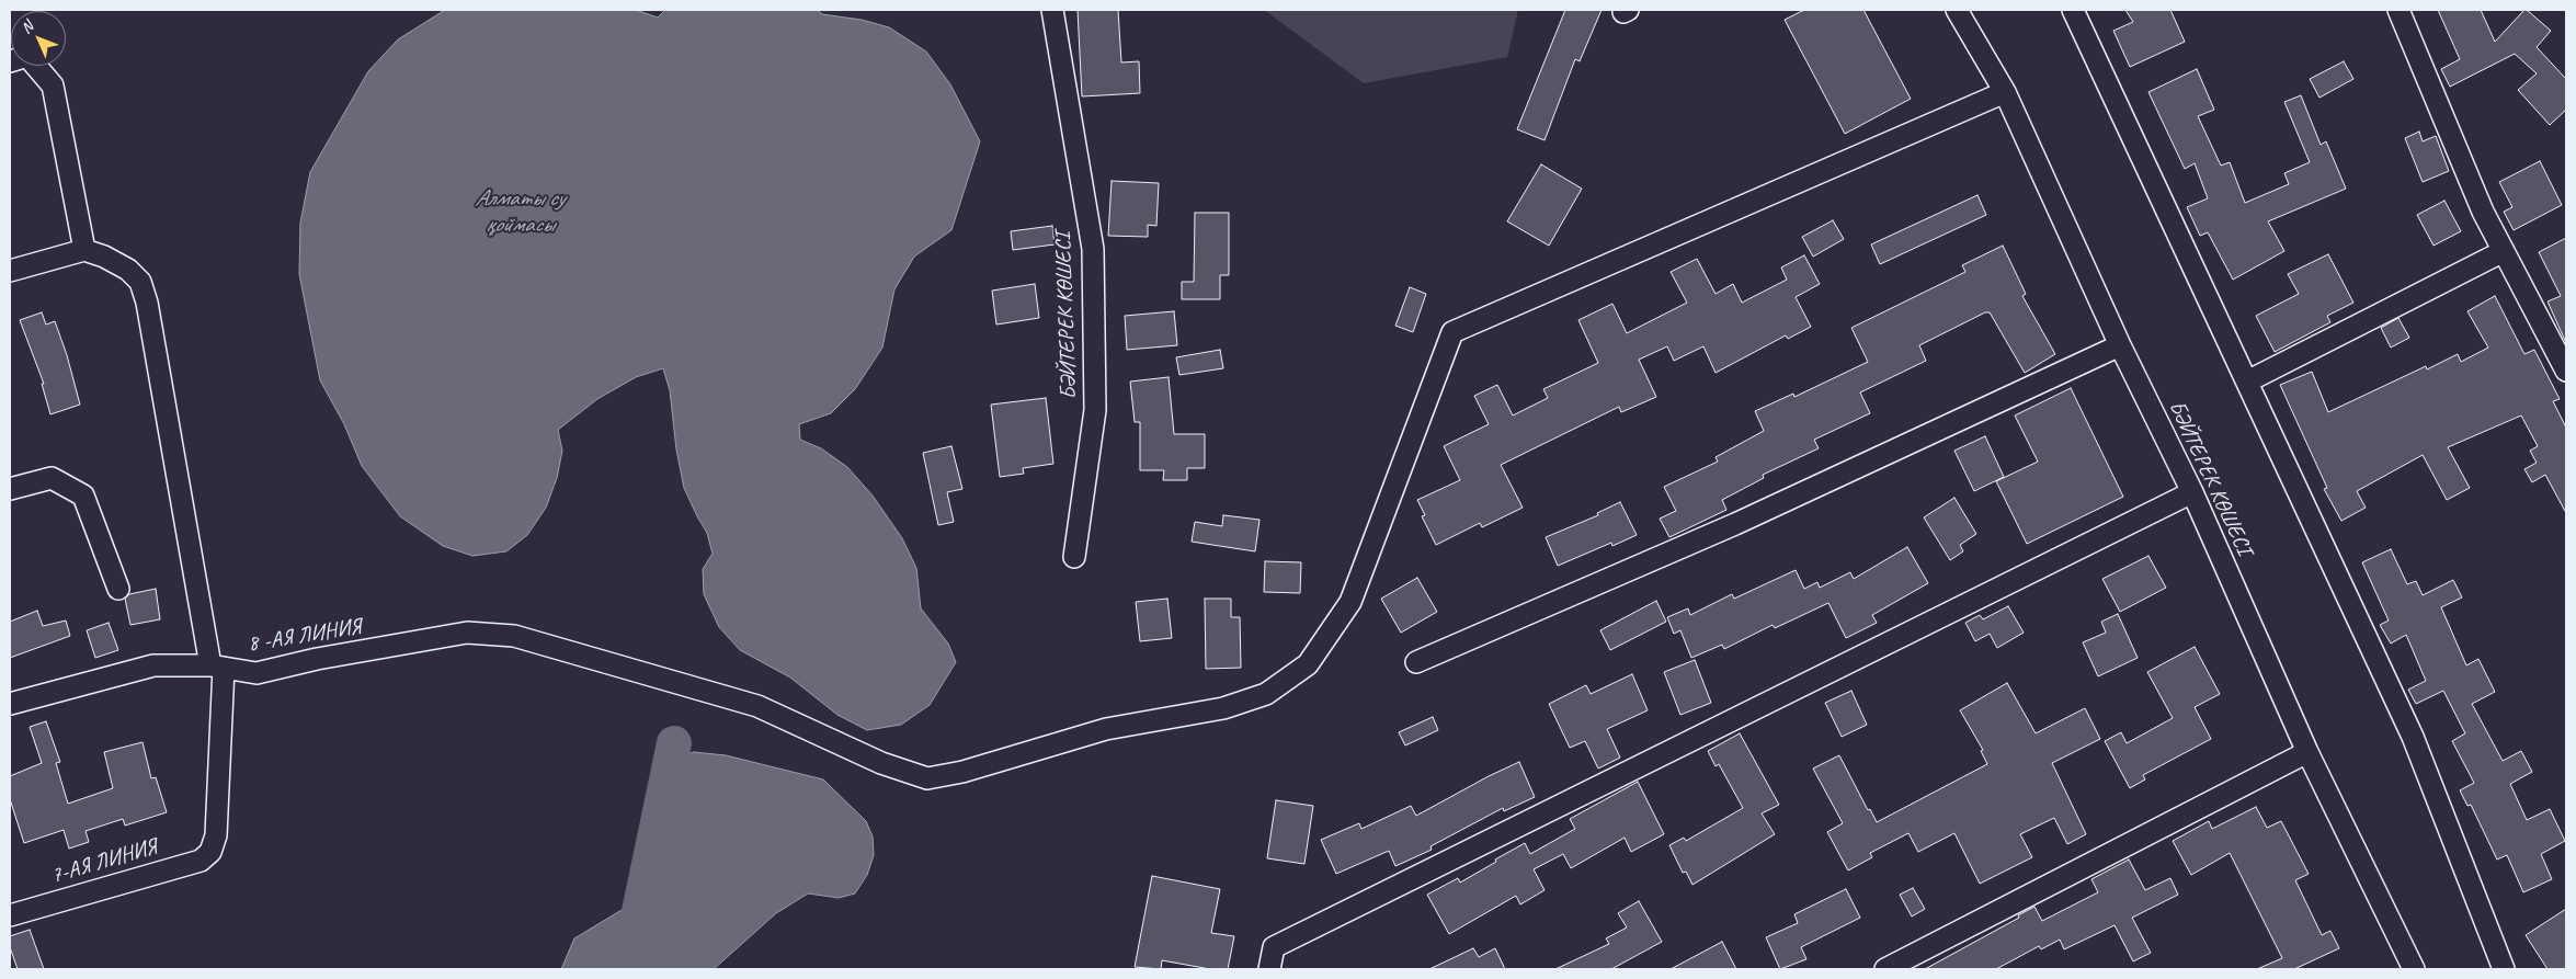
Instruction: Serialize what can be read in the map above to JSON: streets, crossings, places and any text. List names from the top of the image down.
{
  "streets": {
    "street": ["БӘЙТЕРЕК КӨШЕСІ", "8 -АЯ ЛИНИЯ", "7-АЯ ЛИНИЯ"]
  },
  "crossings": [
    ["БӘЙТЕРЕК КӨШЕСІ", "8 -АЯ ЛИНИЯ"],
    ["8 -АЯ ЛИНИЯ", "7-АЯ ЛИНИЯ"]
  ],
  "water": ["Алматы су қоймасы"],
  "north": "top left"
}
